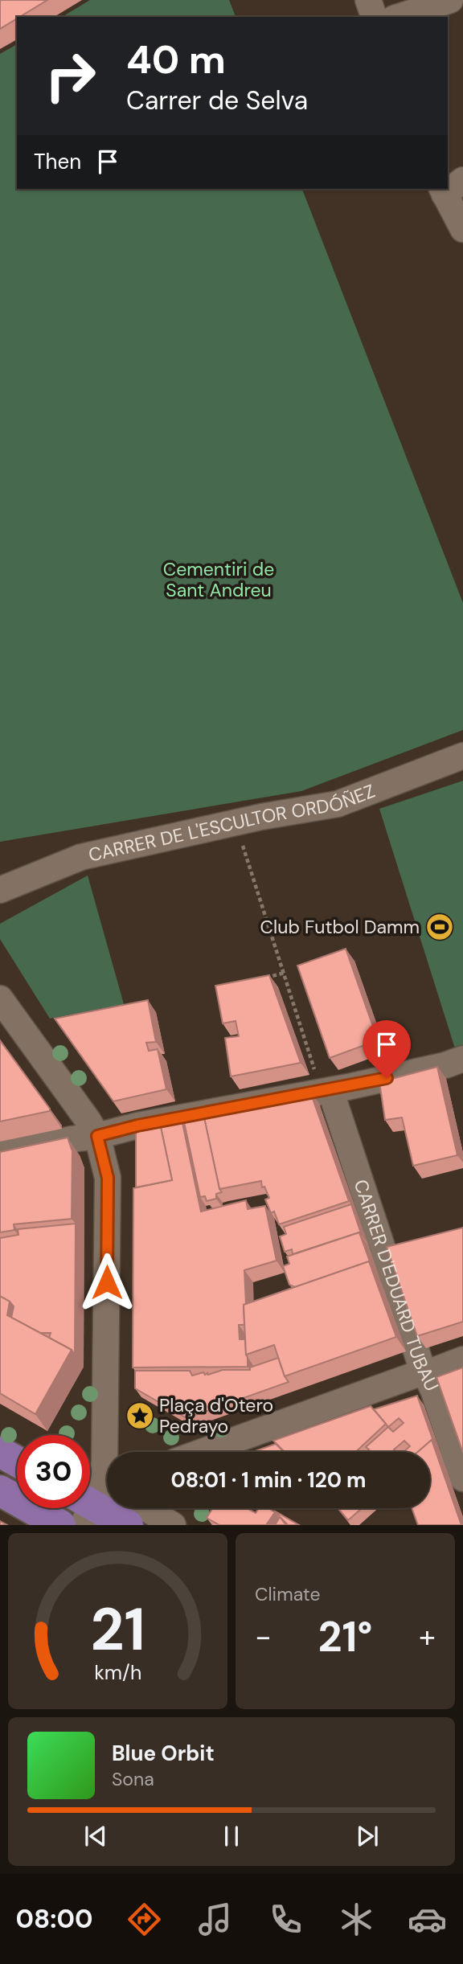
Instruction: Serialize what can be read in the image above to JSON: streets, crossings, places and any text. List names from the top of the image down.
{
  "streets": {
    "street": ["CARRER DE L'ESCULTOR ORDÓÑEZ", "CARRER D'EDUARD TUBAU"]
  },
  "parks": ["Cementiri de Sant Andreu"],
  "places": {
    "sports": ["Club Futbol Damm"],
    "place": ["Plaça d'Otero Pedrayo"]
  },
  "page": {
    "turn": ["40 m", "Carrer de Selva"],
    "then": "Then",
    "limit": "30",
    "trip": "08:01 · 1 min · 120 m",
    "tile": "Climate",
    "heat": ["−", "21°", "+"],
    "song": ["Blue Orbit", "Sona"],
    "tabs": "08:00",
    "gauge": ["21", "km/h"]
  }
}
